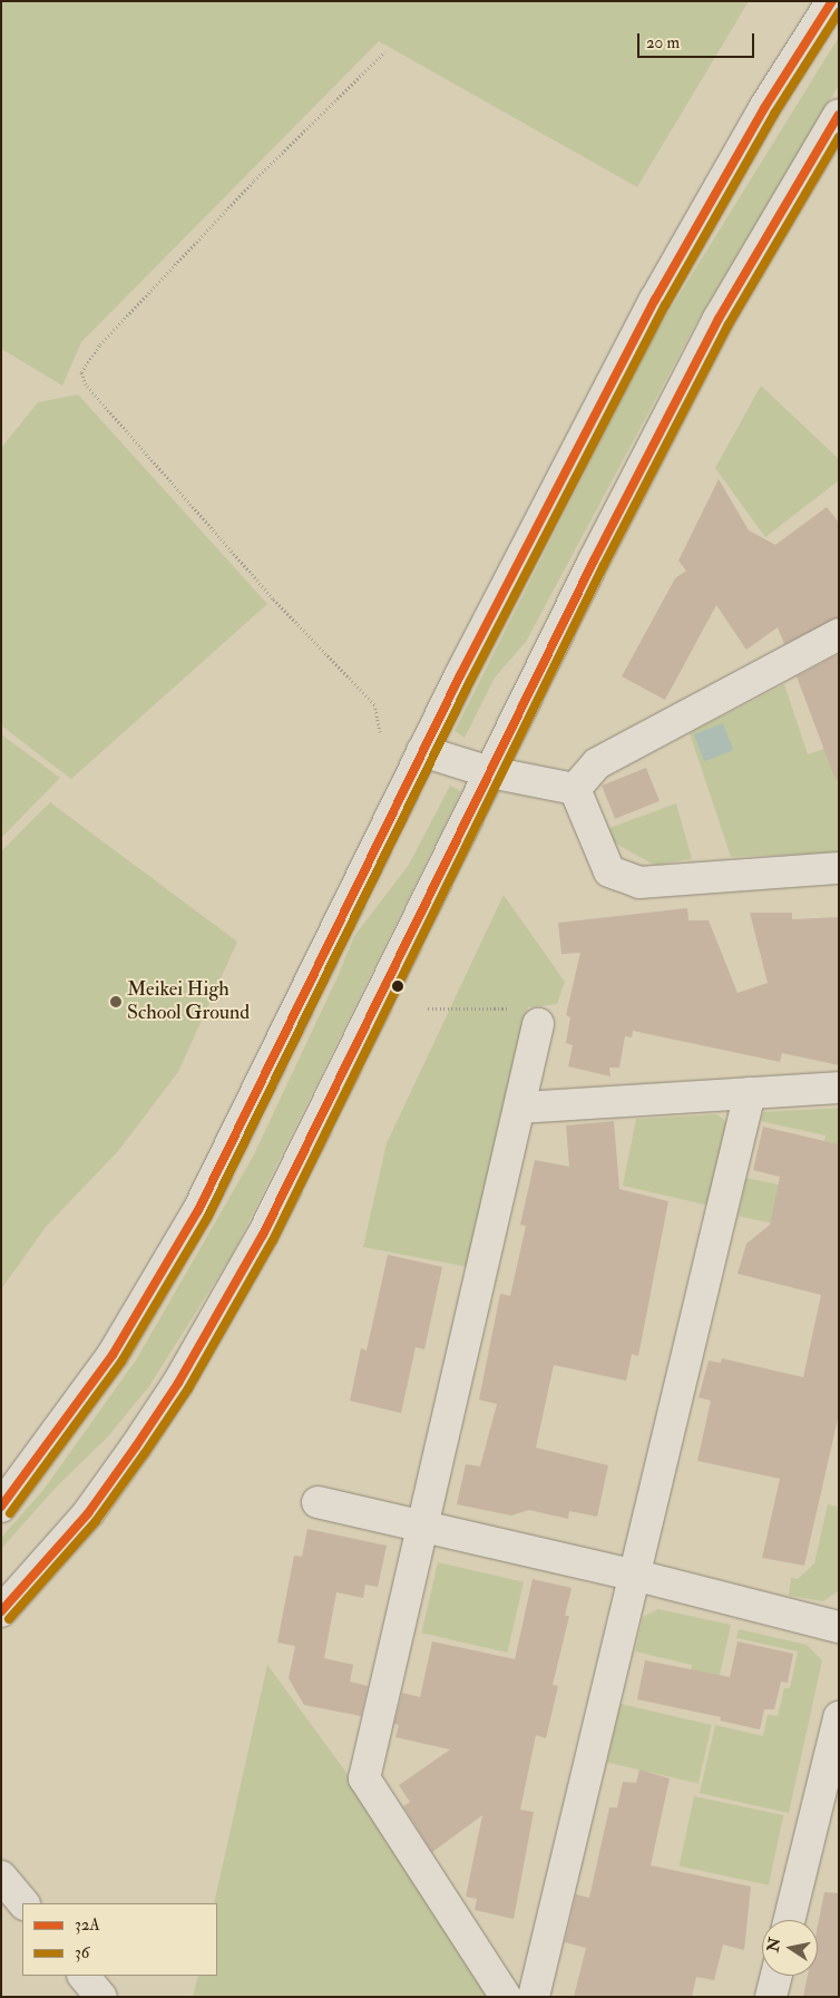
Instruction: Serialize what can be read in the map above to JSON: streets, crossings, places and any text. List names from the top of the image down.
{
  "places": ["Meikei High School Ground"],
  "lines": ["transit line 32A", "transit line 36"],
  "legend": ["32A", "36"],
  "scale_bar": "20 m",
  "north": "left"
}
